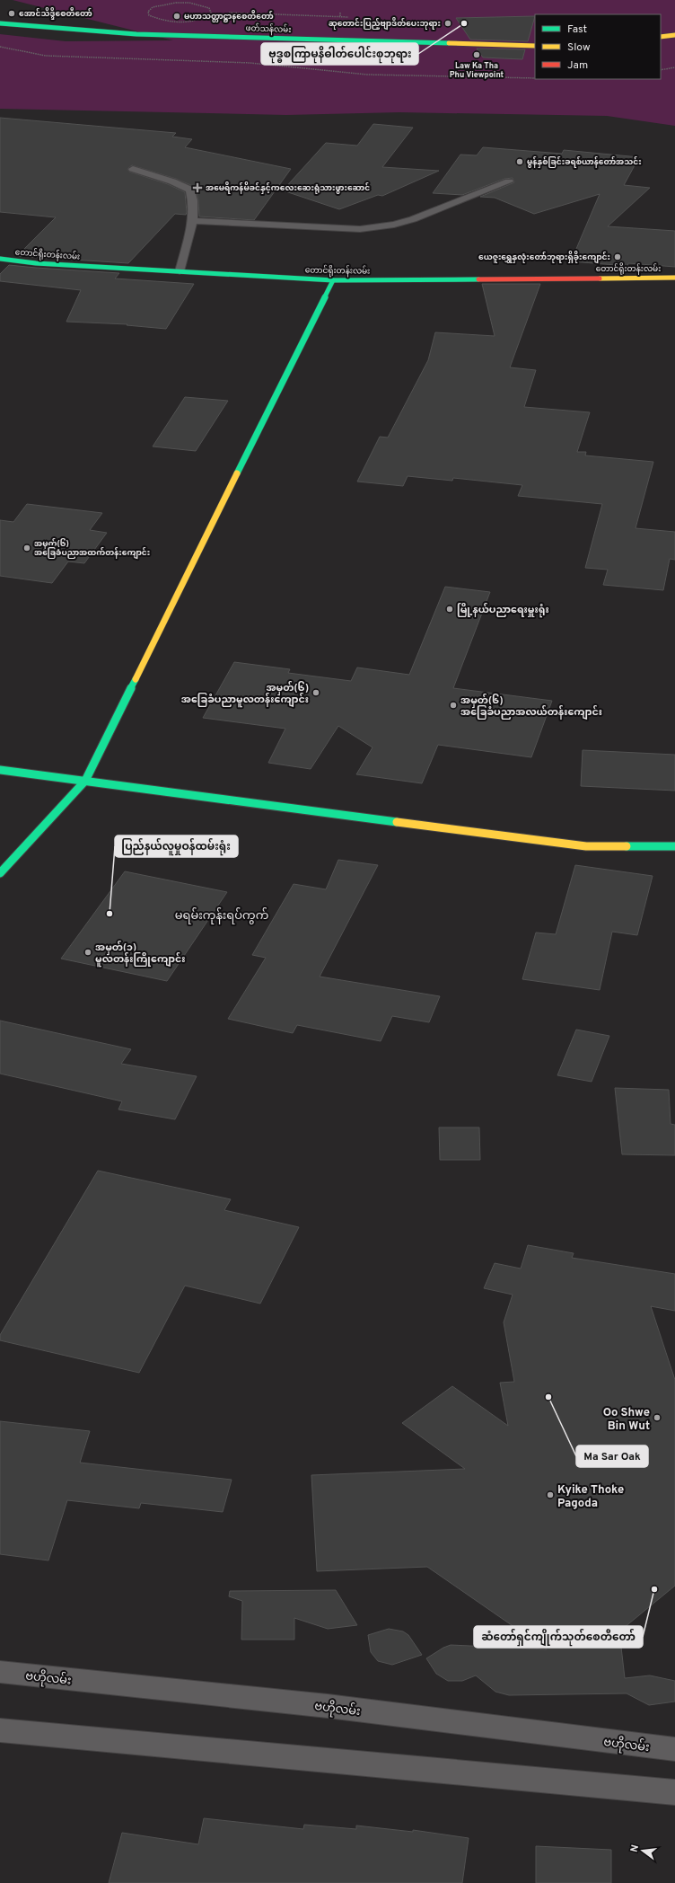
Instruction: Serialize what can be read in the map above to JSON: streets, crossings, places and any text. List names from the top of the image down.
{
  "streets": {
    "street": ["ဖတ်သန်လမ်း", "တောင်ရိုးတန်းလမ်း", "ဗဟိုလမ်း"]
  },
  "districts": ["မရမ်းကုန်းရပ်ကွက်"],
  "places": {
    "other": [
      "အောင်သိဒ္ဒိစေတီတော်",
      "မဟာသတ္တာဋ္ဌာနစေတီတော်",
      "ဆုတောင်းပြည့်ဗျာဒိတ်ပေးဘုရား",
      "ဗုဒ္ဓစကြာမုနိဓါတ်ပေါင်းစုဘုရား",
      "Law Ka Tha Phu Viewpoint",
      "မွန်နှစ်ခြင်းခရစ်ယာန်တော်အသင်း",
      "ယေဇူးရွှေနှလုံးတော်ဘုရားရှိခိုးကျောင်း",
      "အမှတ်(၆) အခြေခံပညာအထက်တန်းကျောင်း",
      "မြို့နယ်ပညာရေးမှူးရုံး",
      "အမှတ်(၆) အခြေခံပညာမူလတန်းကျောင်း",
      "အမှတ်(၆) အခြေခံပညာအလယ်တန်းကျောင်း",
      "ပြည်နယ်လူမှုဝန်ထမ်းရုံး",
      "အမှတ်(၁) မူလတန်းကြိုကျောင်း",
      "Ma Sar Oak",
      "Oo Shwe Bin Wut",
      "Kyike Thoke Pagoda",
      "ဆံတော်ရှင်ကျိုက်သုတ်စေတီတော်"
    ],
    "health": ["အမေရိကန်မိခင်နှင့်ကလေးဆေးရုံသားဖွားဆောင်"]
  },
  "legend": ["Fast", "Slow", "Jam"],
  "north": "left"
}
